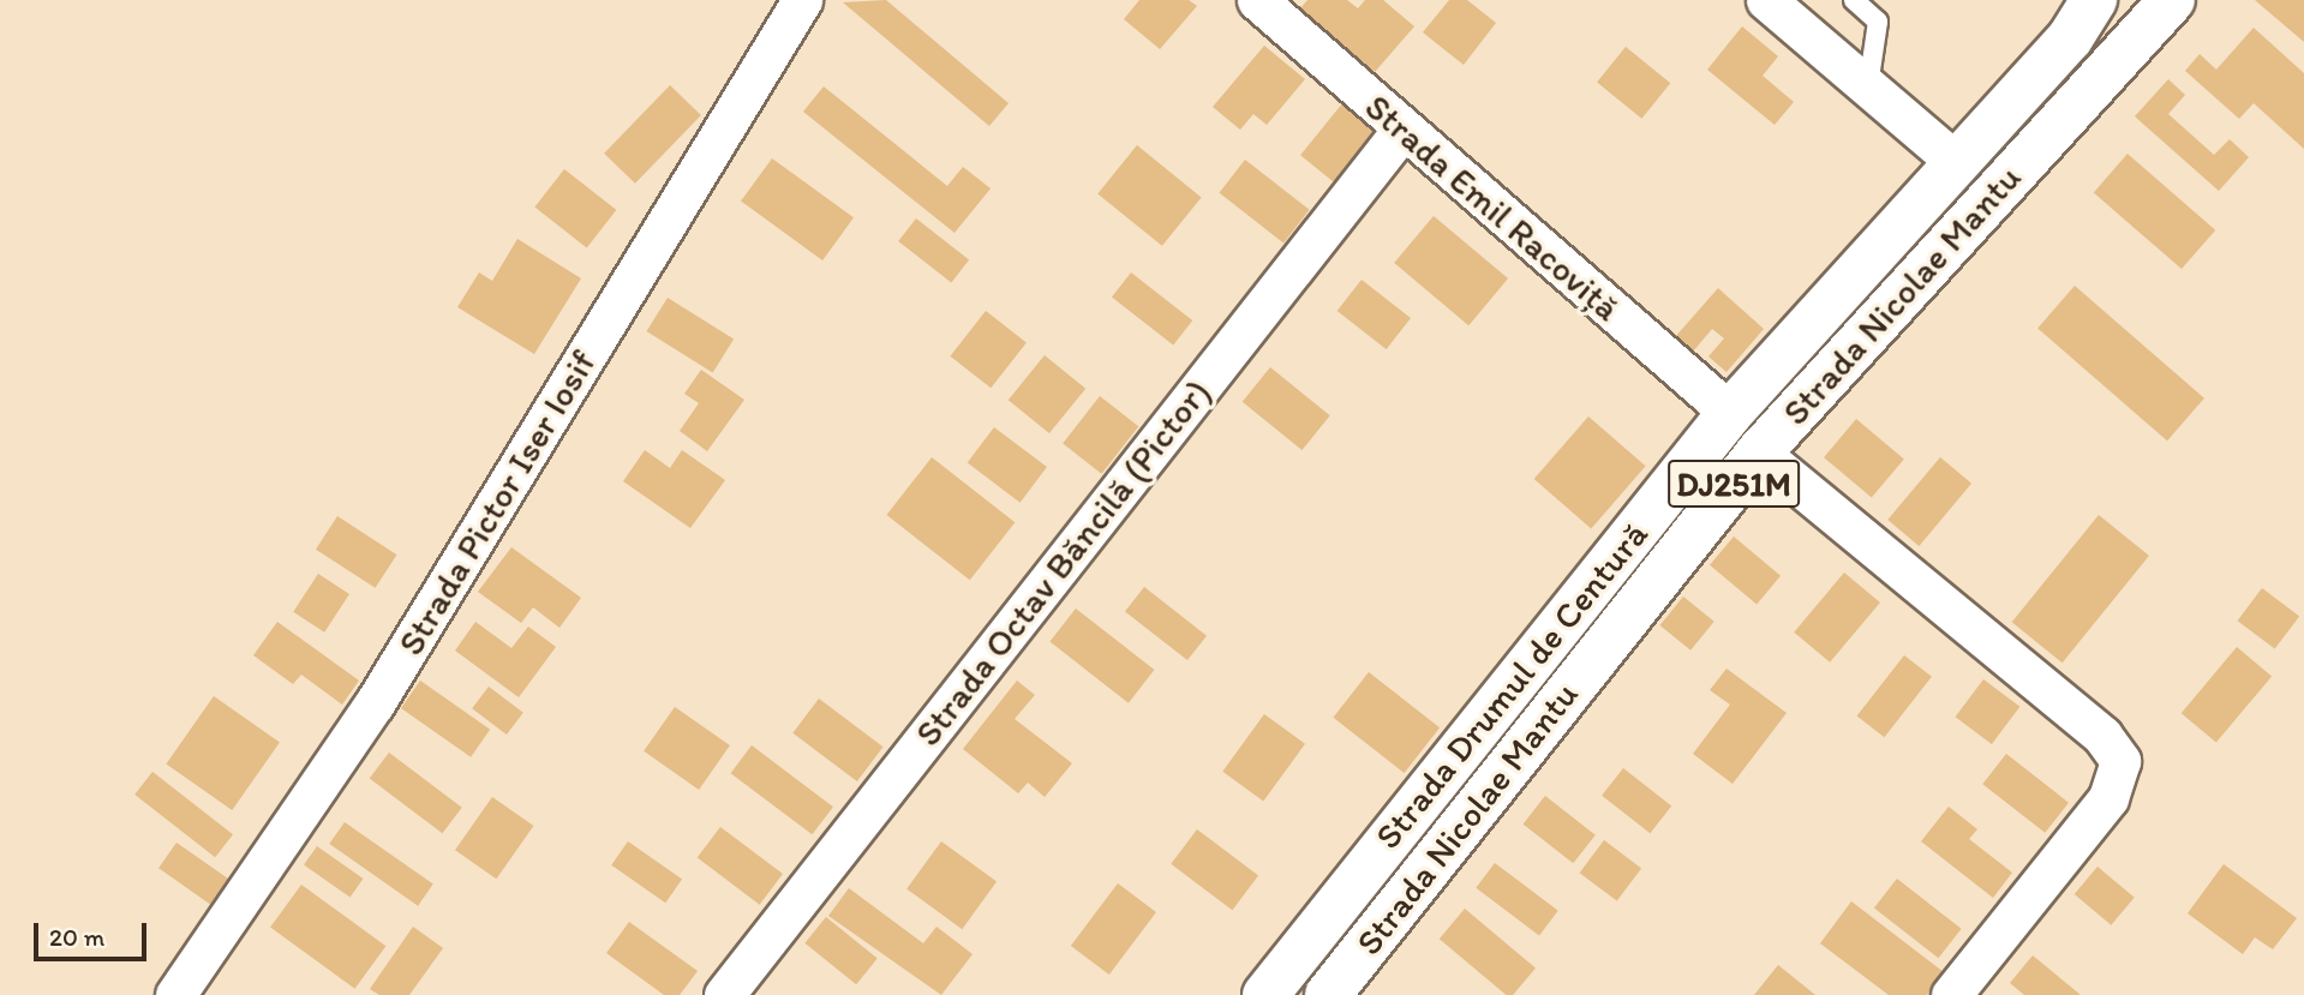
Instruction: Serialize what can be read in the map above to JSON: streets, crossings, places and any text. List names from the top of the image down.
{
  "streets": {
    "highway": ["Strada Nicolae Mantu", "DJ251M", "Strada Drumul de Centură"],
    "street": ["Strada Emil Racoviță", "Strada Pictor Iser Iosif", "Strada Octav Băncilă (Pictor)"]
  },
  "crossings": [
    ["Strada Emil Racoviță", "Strada Octav Băncilă (Pictor)"],
    ["Strada Emil Racoviță", "Strada Drumul de Centură"]
  ],
  "scale_bar": "20 m"
}
